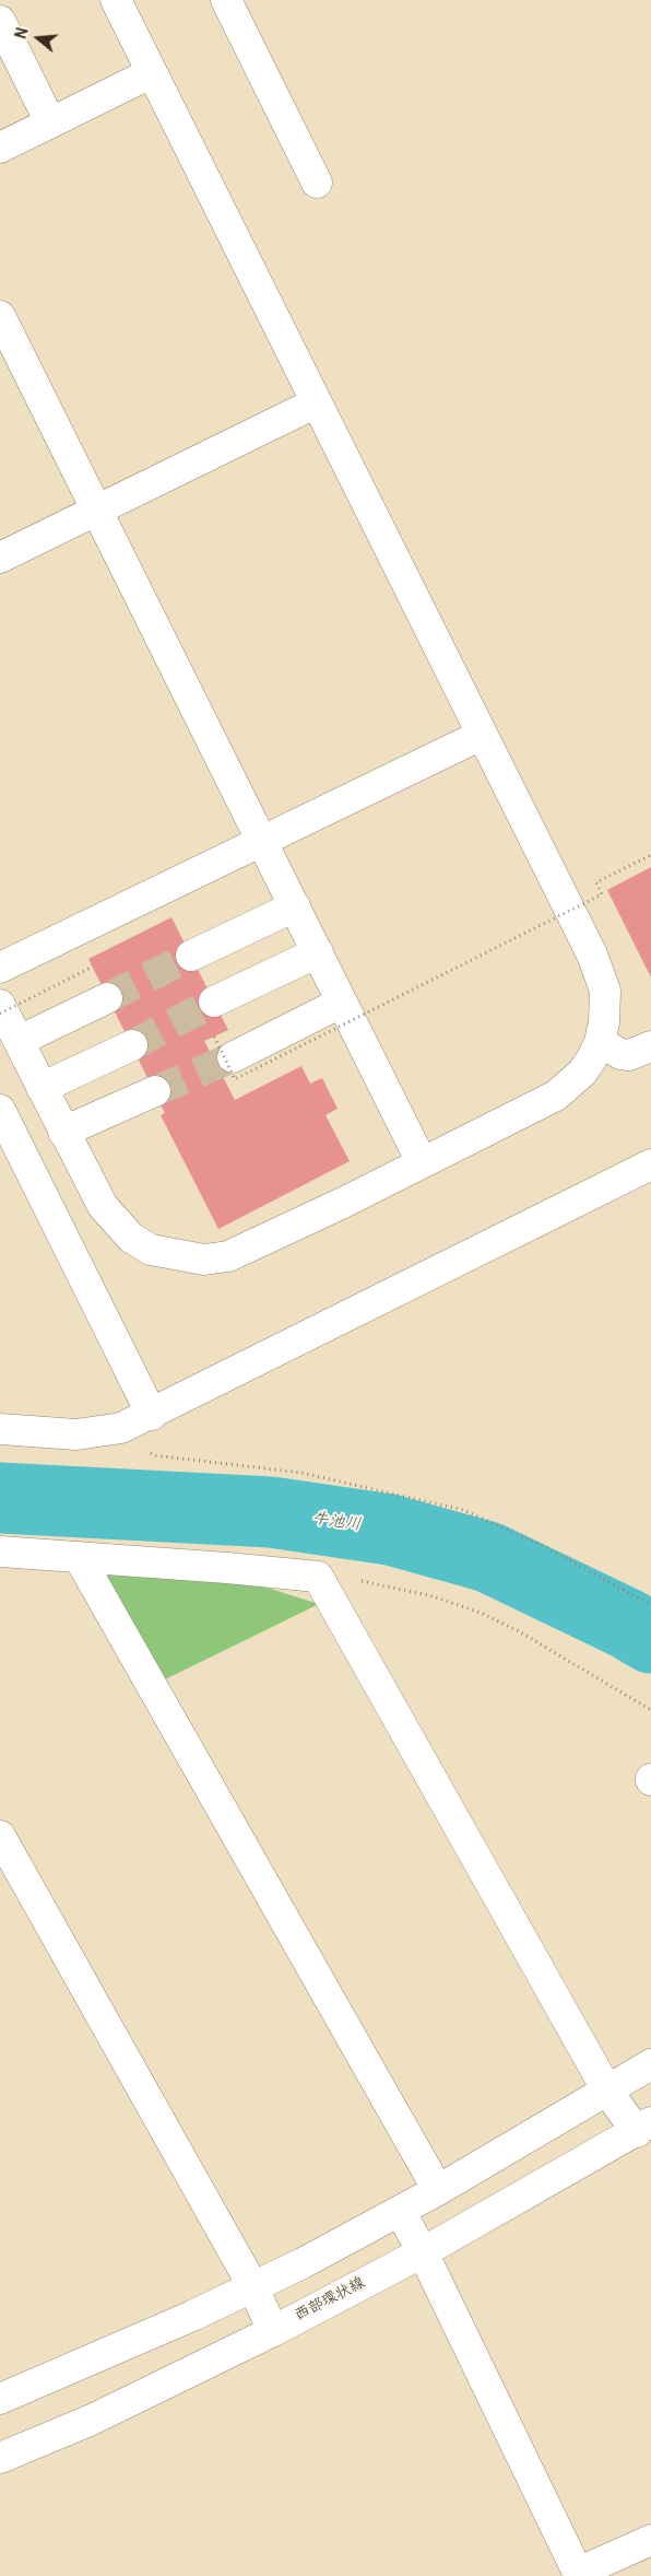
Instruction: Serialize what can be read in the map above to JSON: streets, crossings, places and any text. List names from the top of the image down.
{
  "streets": {
    "street": ["西部環状線"]
  },
  "water": ["牛池川"],
  "north": "left"
}
